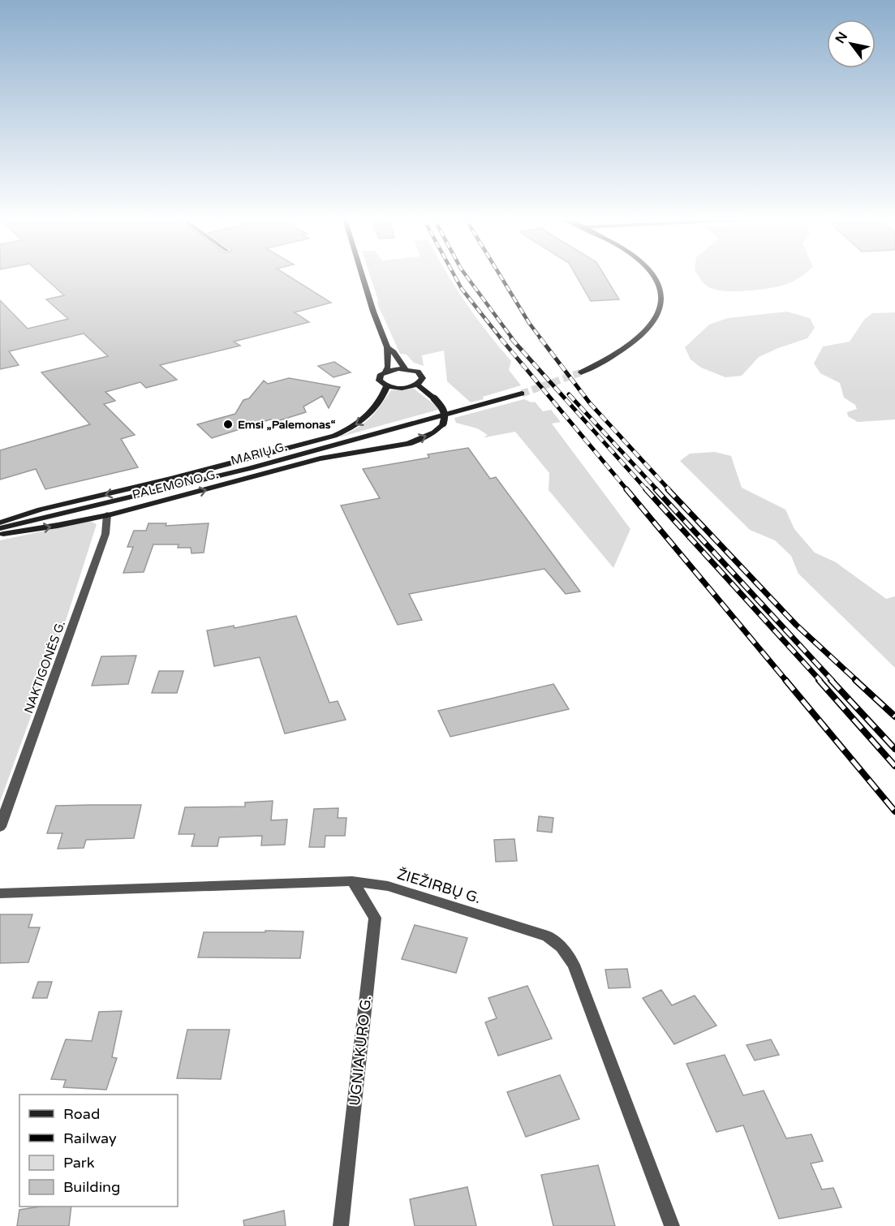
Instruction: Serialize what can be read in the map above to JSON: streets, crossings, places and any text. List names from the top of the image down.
{
  "streets": {
    "street": [
      "MARIŲ G.",
      "PALEMONO G.",
      "NAKTIGONĖS G.",
      "ŽIEŽIRBŲ G.",
      "UGNIAKURO G."
    ]
  },
  "crossings": [
    ["PALEMONO G.", "NAKTIGONĖS G."],
    ["ŽIEŽIRBŲ G.", "UGNIAKURO G."]
  ],
  "places": ["Emsi „Palemonas“"],
  "legend": [
    "Road",
    "Railway",
    "Park",
    "Building"
  ],
  "north": "top left"
}
